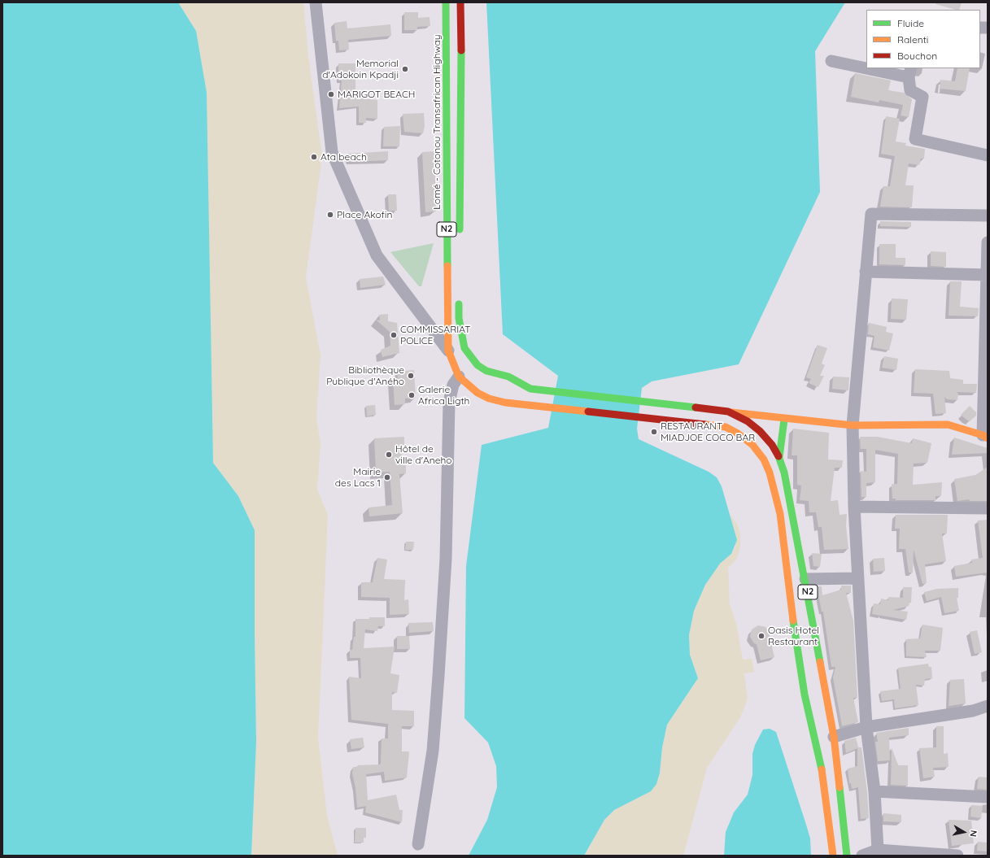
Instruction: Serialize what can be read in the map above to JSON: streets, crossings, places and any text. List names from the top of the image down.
{
  "streets": {
    "main road": ["Lomé - Cotonou Transafrican Highway", "N2"]
  },
  "places": [
    "Memorial d'Adokoin Kpadji",
    "MARIGOT BEACH",
    "Ata beach",
    "Place Akofin",
    "COMMISSARIAT POLICE",
    "Bibliothèque Publique d'Aného",
    "Galerie Africa Ligth",
    "RESTAURANT MIADJOE COCO BAR",
    "Hôtel de ville d'Aneho",
    "Mairie des Lacs 1",
    "Oasis Hotel Restaurant"
  ],
  "legend": ["Fluide", "Ralenti", "Bouchon"],
  "north": "right"
}
